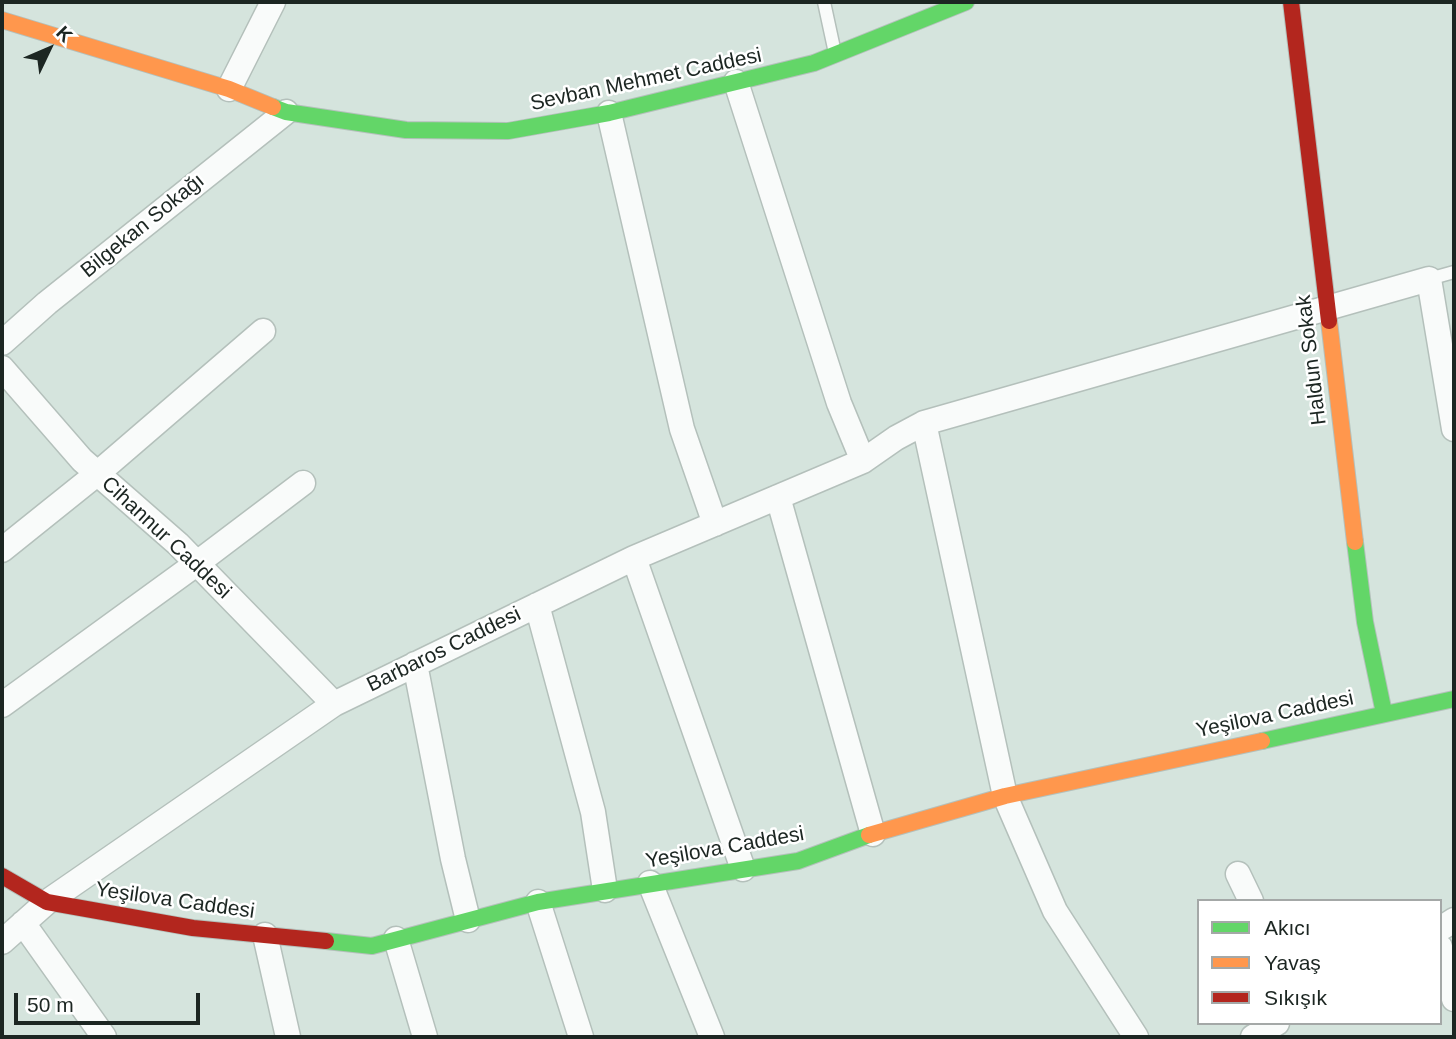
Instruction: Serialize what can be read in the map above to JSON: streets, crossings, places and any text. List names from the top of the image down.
{
  "streets": {
    "street": [
      "Sevban Mehmet Caddesi",
      "Bilgekan Sokağı",
      "Haldun Sokak",
      "Cihannur Caddesi",
      "Barbaros Caddesi",
      "Yeşilova Caddesi"
    ]
  },
  "crossings": [
    ["Sevban Mehmet Caddesi", "Bilgekan Sokağı"],
    ["Haldun Sokak", "Barbaros Caddesi"],
    ["Haldun Sokak", "Yeşilova Caddesi"],
    ["Cihannur Caddesi", "Barbaros Caddesi"],
    ["Barbaros Caddesi", "Yeşilova Caddesi"]
  ],
  "legend": ["Akıcı", "Yavaş", "Sıkışık"],
  "scale_bar": "50 m",
  "north": "top right"
}
